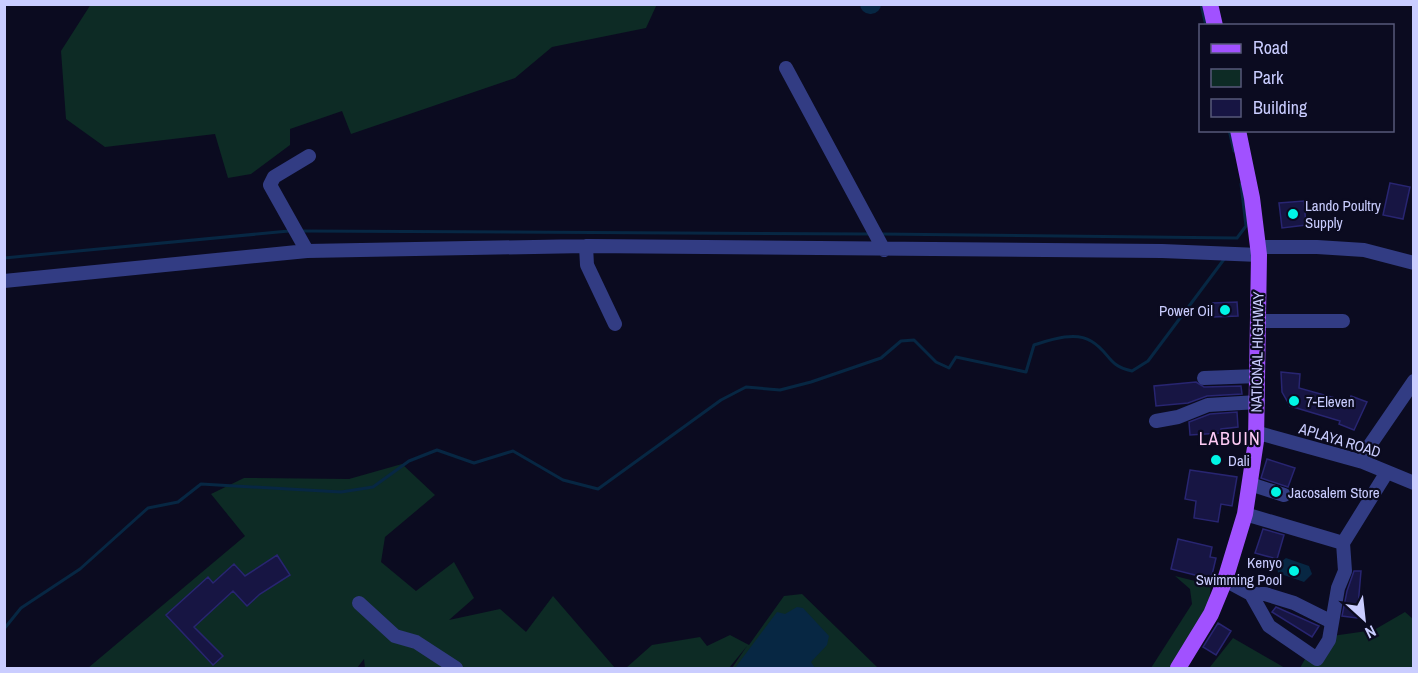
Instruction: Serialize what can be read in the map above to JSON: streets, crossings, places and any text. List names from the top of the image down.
{
  "streets": {
    "main road": ["NATIONAL HIGHWAY"],
    "street": ["APLAYA ROAD"]
  },
  "crossings": [
    ["NATIONAL HIGHWAY", "APLAYA ROAD"]
  ],
  "districts": ["LABUIN"],
  "places": [
    "Lando Poultry Supply",
    "Power Oil",
    "7-Eleven",
    "Dali",
    "Jacosalem Store",
    "Kenyo Swimming Pool"
  ],
  "legend": ["Road", "Park", "Building"],
  "north": "bottom right"
}
